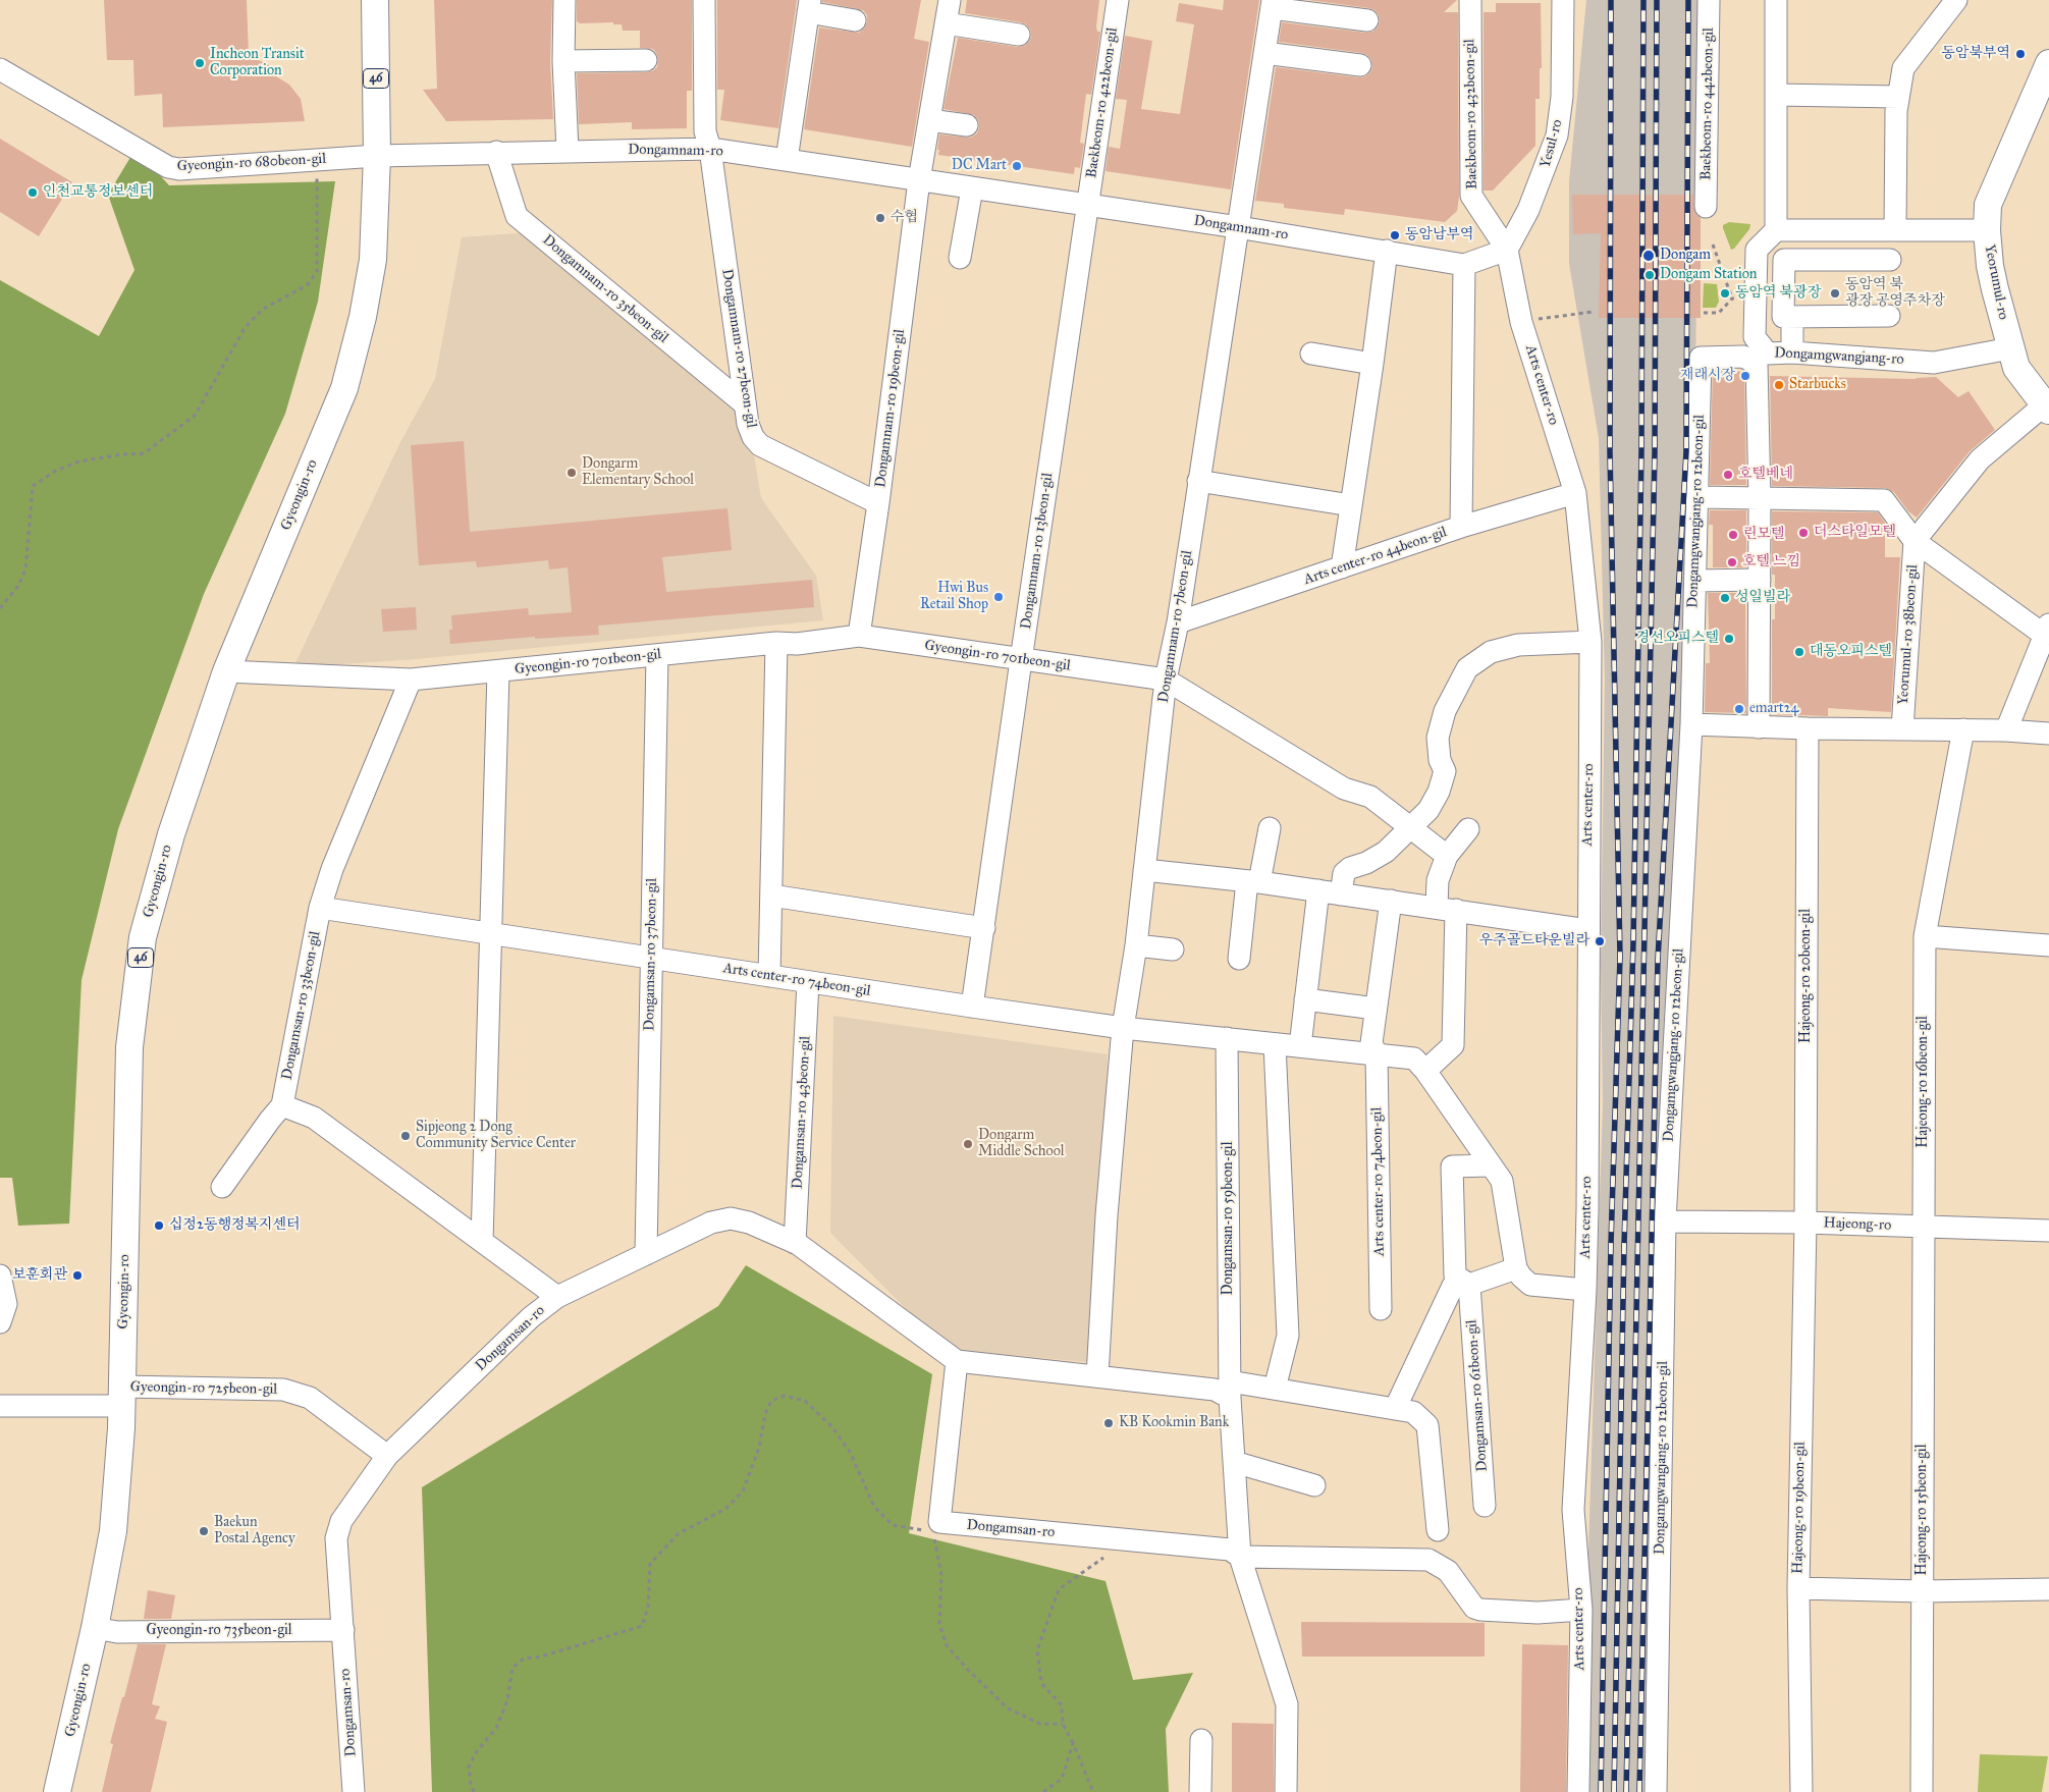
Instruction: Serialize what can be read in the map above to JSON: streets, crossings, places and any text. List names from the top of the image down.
{
  "streets": {
    "main road": ["46", "Yeorumul-ro", "Gyeongin-ro"],
    "street": [
      "Baekbeom-ro 422beon-gil",
      "Baekbeom-ro 442beon-gil",
      "Baekbeom-ro 432beon-gil",
      "Yesul-ro",
      "Dongamnam-ro",
      "Gyeongin-ro 680beon-gil",
      "Dongamnam-ro 35beon-gil",
      "Dongamnam-ro 27beon-gil",
      "Dongamgwangjang-ro",
      "Arts center-ro",
      "Dongamnam-ro 19beon-gil",
      "Dongamgwangjang-ro 12beon-gil",
      "Dongamnam-ro 13beon-gil",
      "Arts center-ro 44beon-gil",
      "Dongamnam-ro 7beon-gil",
      "Yeorumul-ro 38beon-gil",
      "Gyeongin-ro 701beon-gil",
      "Dongamsan-ro 37beon-gil",
      "Hajeong-ro 20beon-gil",
      "Arts center-ro 74beon-gil",
      "Dongamsan-ro 33beon-gil",
      "Hajeong-ro 16beon-gil",
      "Dongamsan-ro 43beon-gil",
      "Dongamsan-ro 59beon-gil",
      "Hajeong-ro",
      "Dongamsan-ro",
      "Gyeongin-ro 725beon-gil",
      "Dongamsan-ro 61beon-gil",
      "Hajeong-ro 19beon-gil",
      "Hajeong-ro 15beon-gil",
      "Gyeongin-ro 735beon-gil"
    ]
  },
  "crossings": [
    ["Baekbeom-ro 422beon-gil", "Dongamnam-ro"],
    ["Baekbeom-ro 422beon-gil", "Dongamnam-ro 13beon-gil"],
    ["Baekbeom-ro 432beon-gil", "Yesul-ro"],
    ["Baekbeom-ro 432beon-gil", "Arts center-ro"],
    ["Yesul-ro", "Arts center-ro"],
    ["Dongamnam-ro", "Gyeongin-ro 680beon-gil"],
    ["Dongamnam-ro", "Dongamnam-ro 35beon-gil"],
    ["Dongamnam-ro", "Dongamnam-ro 27beon-gil"],
    ["Dongamnam-ro", "Dongamnam-ro 19beon-gil"],
    ["Dongamnam-ro", "Gyeongin-ro"],
    ["Dongamnam-ro", "Dongamnam-ro 13beon-gil"],
    ["Dongamnam-ro", "Dongamnam-ro 7beon-gil"],
    ["Gyeongin-ro 680beon-gil", "Gyeongin-ro"],
    ["Yeorumul-ro", "Dongamgwangjang-ro"],
    ["Dongamnam-ro 35beon-gil", "Dongamnam-ro 27beon-gil"],
    ["Dongamnam-ro 27beon-gil", "Dongamnam-ro 19beon-gil"],
    ["Dongamgwangjang-ro", "Dongamgwangjang-ro 12beon-gil"],
    ["Arts center-ro", "Arts center-ro 44beon-gil"],
    ["Arts center-ro", "Dongamsan-ro"],
    ["Dongamnam-ro 19beon-gil", "Gyeongin-ro 701beon-gil"],
    ["Gyeongin-ro", "Gyeongin-ro 701beon-gil"],
    ["Gyeongin-ro", "Gyeongin-ro 725beon-gil"],
    ["Gyeongin-ro", "Gyeongin-ro 735beon-gil"],
    ["Dongamgwangjang-ro 12beon-gil", "Hajeong-ro"],
    ["Dongamnam-ro 13beon-gil", "Gyeongin-ro 701beon-gil"],
    ["Dongamnam-ro 13beon-gil", "Arts center-ro 74beon-gil"],
    ["Arts center-ro 44beon-gil", "Dongamnam-ro 7beon-gil"],
    ["Dongamnam-ro 7beon-gil", "Gyeongin-ro 701beon-gil"],
    ["Dongamnam-ro 7beon-gil", "Arts center-ro 74beon-gil"],
    ["Dongamnam-ro 7beon-gil", "Dongamsan-ro"],
    ["Gyeongin-ro 701beon-gil", "Dongamsan-ro 37beon-gil"],
    ["Gyeongin-ro 701beon-gil", "Arts center-ro 74beon-gil"],
    ["Gyeongin-ro 701beon-gil", "Dongamsan-ro 33beon-gil"],
    ["Dongamsan-ro 37beon-gil", "Arts center-ro 74beon-gil"],
    ["Dongamsan-ro 37beon-gil", "Dongamsan-ro"],
    ["Hajeong-ro 20beon-gil", "Hajeong-ro"],
    ["Hajeong-ro 20beon-gil", "Hajeong-ro 19beon-gil"],
    ["Arts center-ro 74beon-gil", "Dongamsan-ro 33beon-gil"],
    ["Arts center-ro 74beon-gil", "Dongamsan-ro 43beon-gil"],
    ["Arts center-ro 74beon-gil", "Dongamsan-ro 59beon-gil"],
    ["Hajeong-ro 16beon-gil", "Hajeong-ro"],
    ["Hajeong-ro 16beon-gil", "Hajeong-ro 15beon-gil"],
    ["Dongamsan-ro 43beon-gil", "Dongamsan-ro"],
    ["Dongamsan-ro 59beon-gil", "Dongamsan-ro"],
    ["Hajeong-ro", "Hajeong-ro 19beon-gil"],
    ["Hajeong-ro", "Hajeong-ro 15beon-gil"],
    ["Dongamsan-ro", "Gyeongin-ro 725beon-gil"],
    ["Dongamsan-ro", "Gyeongin-ro 735beon-gil"]
  ],
  "places": [
    "동암북부역",
    "Incheon Transit Corporation",
    "DC Mart",
    "인천교통정보센터",
    "수협",
    "동암남부역",
    "Dongam",
    "Dongam Station",
    "동암역 북광장",
    "동암역 북 광장 공영주차장",
    "재래시장",
    "Starbucks",
    "Dongarm Elementary School",
    "호텔베네",
    "더스타일모텔",
    "린모텔",
    "호텔 느낌",
    "Hwi Bus Retail Shop",
    "성일빌라",
    "경선오피스텔",
    "대동오피스텔",
    "emart24",
    "우주골드타운빌라",
    "Sipjeong 2 Dong Community Service Center",
    "Dongarm Middle School",
    "십정2동행정복지센터",
    "보훈회관",
    "KB Kookmin Bank",
    "Baekun Postal Agency"
  ]
}
